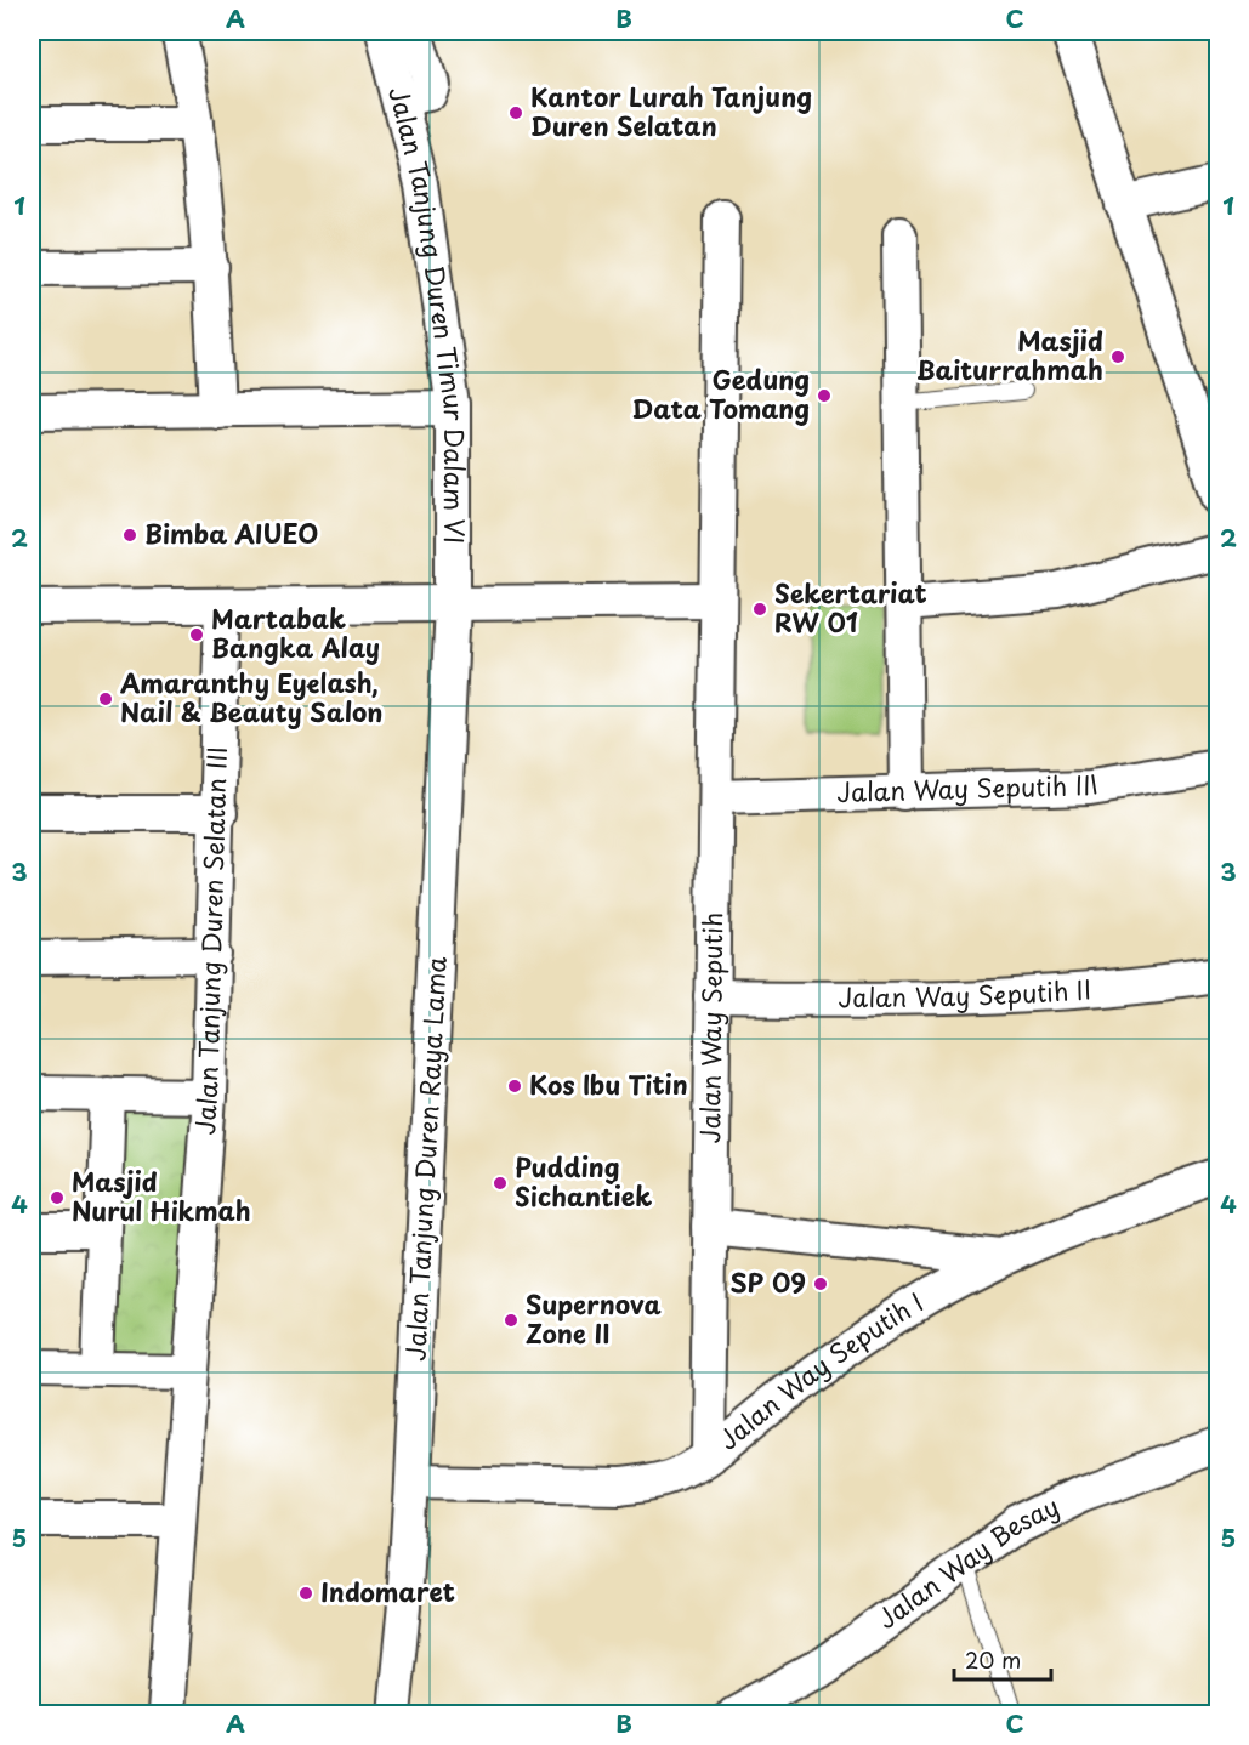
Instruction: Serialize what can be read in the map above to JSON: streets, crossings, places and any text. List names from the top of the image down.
{
  "streets": {
    "street": [
      "Jalan Tanjung Duren Timur Dalam VI",
      "Jalan Way Seputih III",
      "Jalan Tanjung Duren Selatan III",
      "Jalan Way Seputih II",
      "Jalan Way Seputih",
      "Jalan Tanjung Duren Raya Lama",
      "Jalan Way Seputih I",
      "Jalan Way Besay"
    ]
  },
  "crossings": [
    ["Jalan Tanjung Duren Timur Dalam VI", "Jalan Tanjung Duren Raya Lama"],
    ["Jalan Way Seputih III", "Jalan Way Seputih"],
    ["Jalan Way Seputih II", "Jalan Way Seputih"],
    ["Jalan Way Seputih", "Jalan Way Seputih I"],
    ["Jalan Tanjung Duren Raya Lama", "Jalan Way Seputih I"]
  ],
  "places": [
    "Kantor Lurah Tanjung Duren Selatan",
    "Masjid Baiturrahmah",
    "Gedung Data Tomang",
    "Bimba AIUEO",
    "Sekertariat RW 01",
    "Martabak Bangka Alay",
    "Amaranthy Eyelash, Nail & Beauty Salon",
    "Kos Ibu Titin",
    "Pudding Sichantiek",
    "Masjid Nurul Hikmah",
    "SP 09",
    "Supernova Zone II",
    "Indomaret"
  ],
  "scale_bar": "20 m",
  "grid": {
    "columns": ["A", "B", "C"],
    "rows": [
      "1",
      "2",
      "3",
      "4",
      "5"
    ]
  }
}
